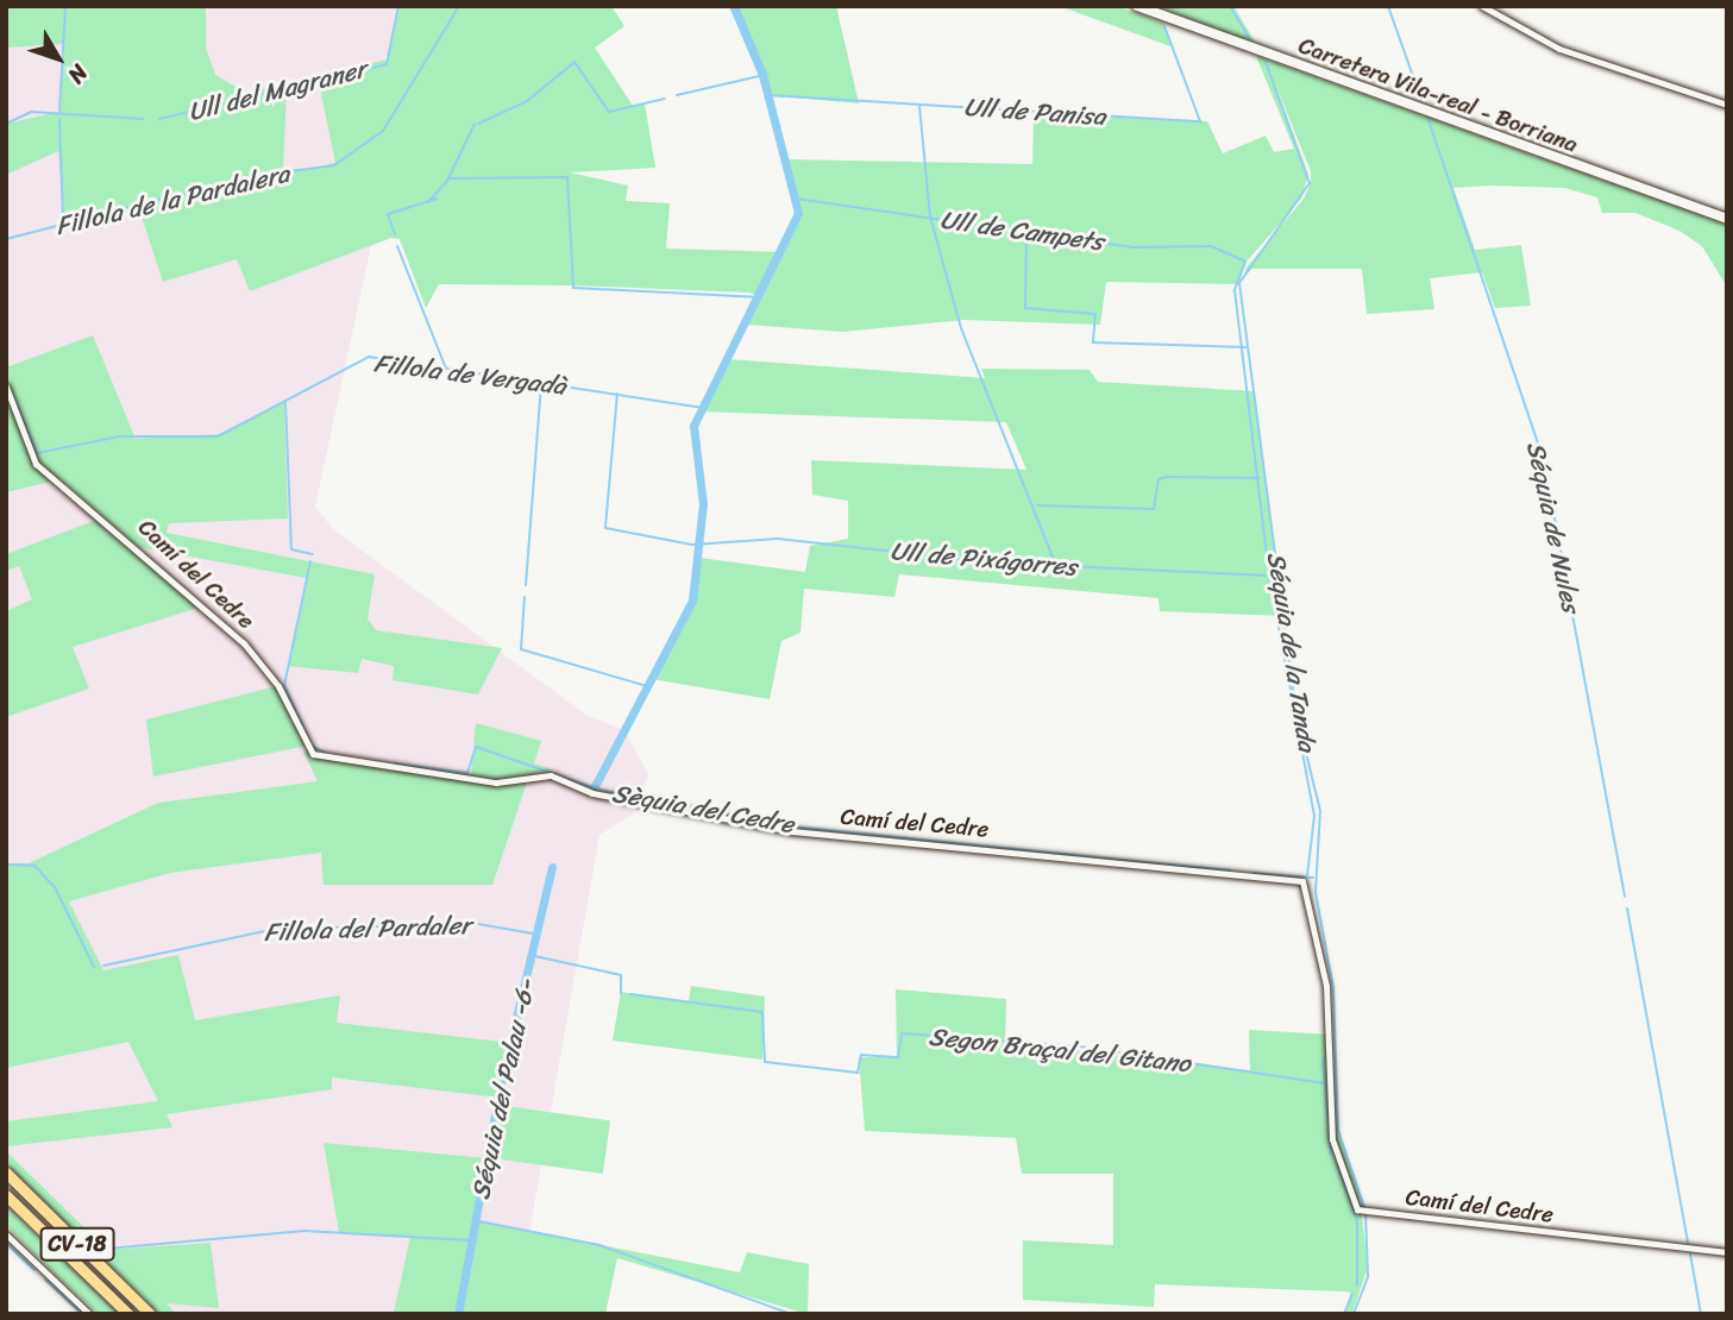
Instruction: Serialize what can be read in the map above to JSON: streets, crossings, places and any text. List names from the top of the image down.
{
  "streets": {
    "main road": ["Carretera Vila-real - Borriana", "CV-18"],
    "street": ["Camí del Cedre"]
  },
  "water": [
    "Ull del Magraner",
    "Ull de Panisa",
    "Fillola de la Pardalera",
    "Ull de Campets",
    "Fillola de Vergadà",
    "Séquia de Nules",
    "Ull de Pixágorres",
    "Séquia de la Tanda",
    "Sèquia del Cedre",
    "Fillola del Pardaler",
    "Segon Braçal del Gitano",
    "Séquia del Palau -6-"
  ],
  "north": "bottom right"
}
